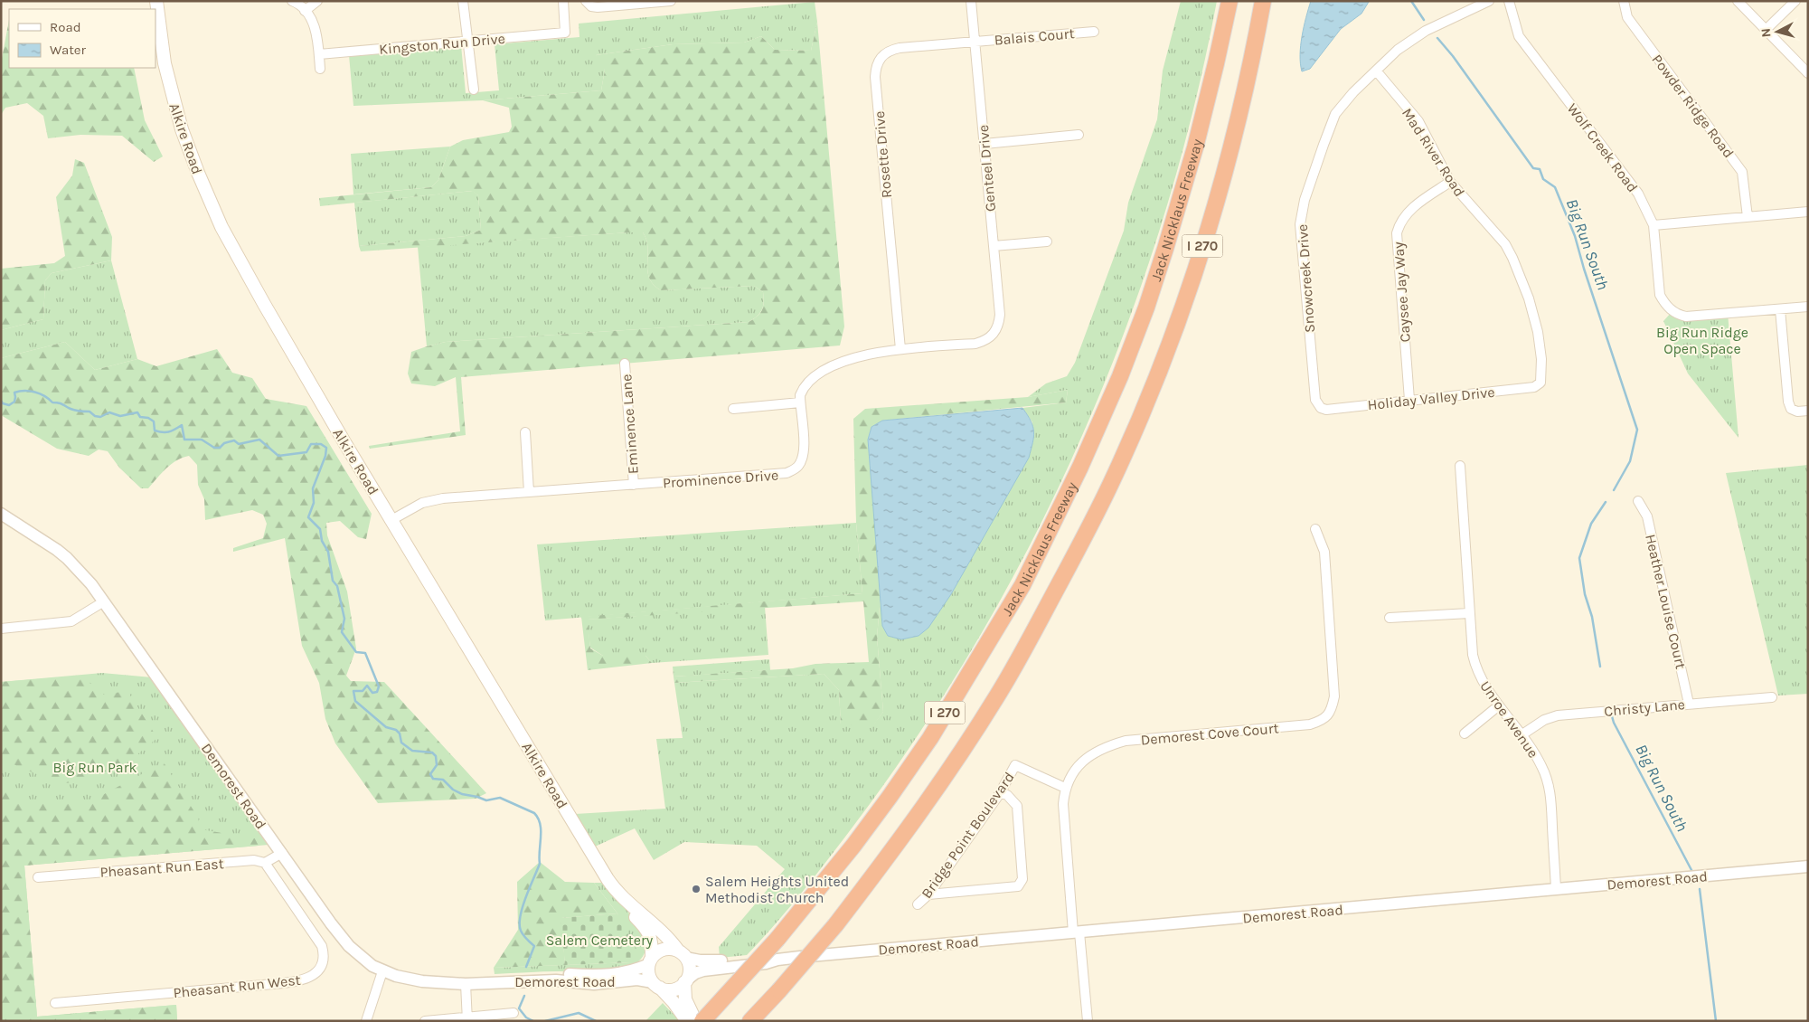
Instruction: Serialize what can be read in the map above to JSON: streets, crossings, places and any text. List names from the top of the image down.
{
  "streets": {
    "highway": ["Jack Nicklaus Freeway", "I 270"],
    "main road": ["Alkire Road"],
    "street": [
      "Balais Court",
      "Kingston Run Drive",
      "Powder Ridge Road",
      "Wolf Creek Road",
      "Mad River Road",
      "Rosette Drive",
      "Genteel Drive",
      "Snowcreek Drive",
      "Caysee Jay Way",
      "Holiday Valley Drive",
      "Eminence Lane",
      "Prominence Drive",
      "Heather Louise Court",
      "Christy Lane",
      "Unroe Avenue",
      "Demorest Cove Court",
      "Demorest Road",
      "Bridge Point Boulevard",
      "Pheasant Run East",
      "Pheasant Run West"
    ]
  },
  "crossings": [
    ["Balais Court", "Rosette Drive"],
    ["Balais Court", "Genteel Drive"],
    ["Alkire Road", "Prominence Drive"],
    ["Alkire Road", "Demorest Road"],
    ["Mad River Road", "Snowcreek Drive"],
    ["Mad River Road", "Caysee Jay Way"],
    ["Mad River Road", "Holiday Valley Drive"],
    ["Rosette Drive", "Genteel Drive"],
    ["Rosette Drive", "Prominence Drive"],
    ["Genteel Drive", "Prominence Drive"],
    ["Snowcreek Drive", "Holiday Valley Drive"],
    ["Caysee Jay Way", "Holiday Valley Drive"],
    ["Eminence Lane", "Prominence Drive"],
    ["Heather Louise Court", "Christy Lane"],
    ["Christy Lane", "Unroe Avenue"],
    ["Unroe Avenue", "Demorest Road"],
    ["Demorest Cove Court", "Bridge Point Boulevard"],
    ["Pheasant Run East", "Pheasant Run West"]
  ],
  "water": ["Big Run South"],
  "parks": ["Big Run Ridge Open Space", "Big Run Park", "Salem Cemetery"],
  "places": ["Salem Heights United Methodist Church"],
  "legend": ["Road", "Water"],
  "north": "left"
}
